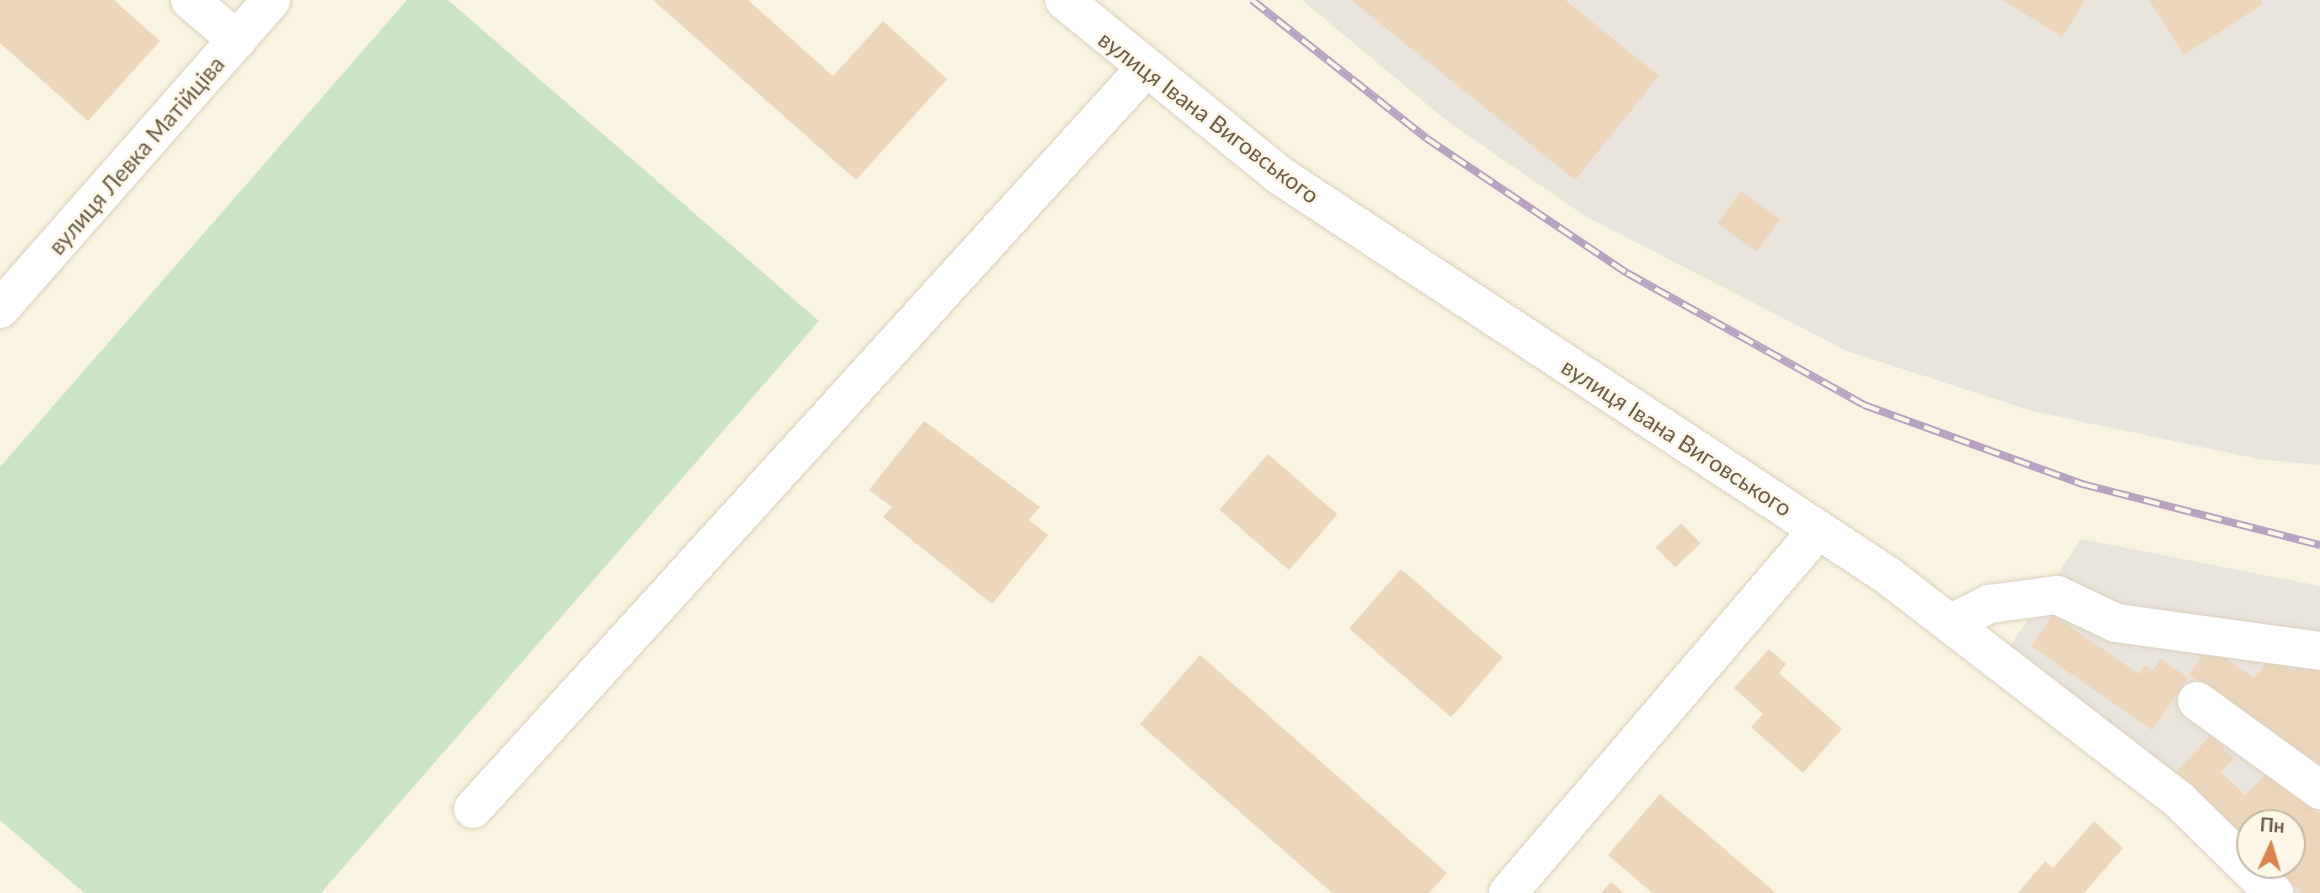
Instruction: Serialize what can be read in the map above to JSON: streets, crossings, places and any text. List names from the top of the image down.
{
  "streets": {
    "street": ["вулиця Івана Виговського", "вулиця Левка Матійціва"]
  },
  "north": "top"
}
